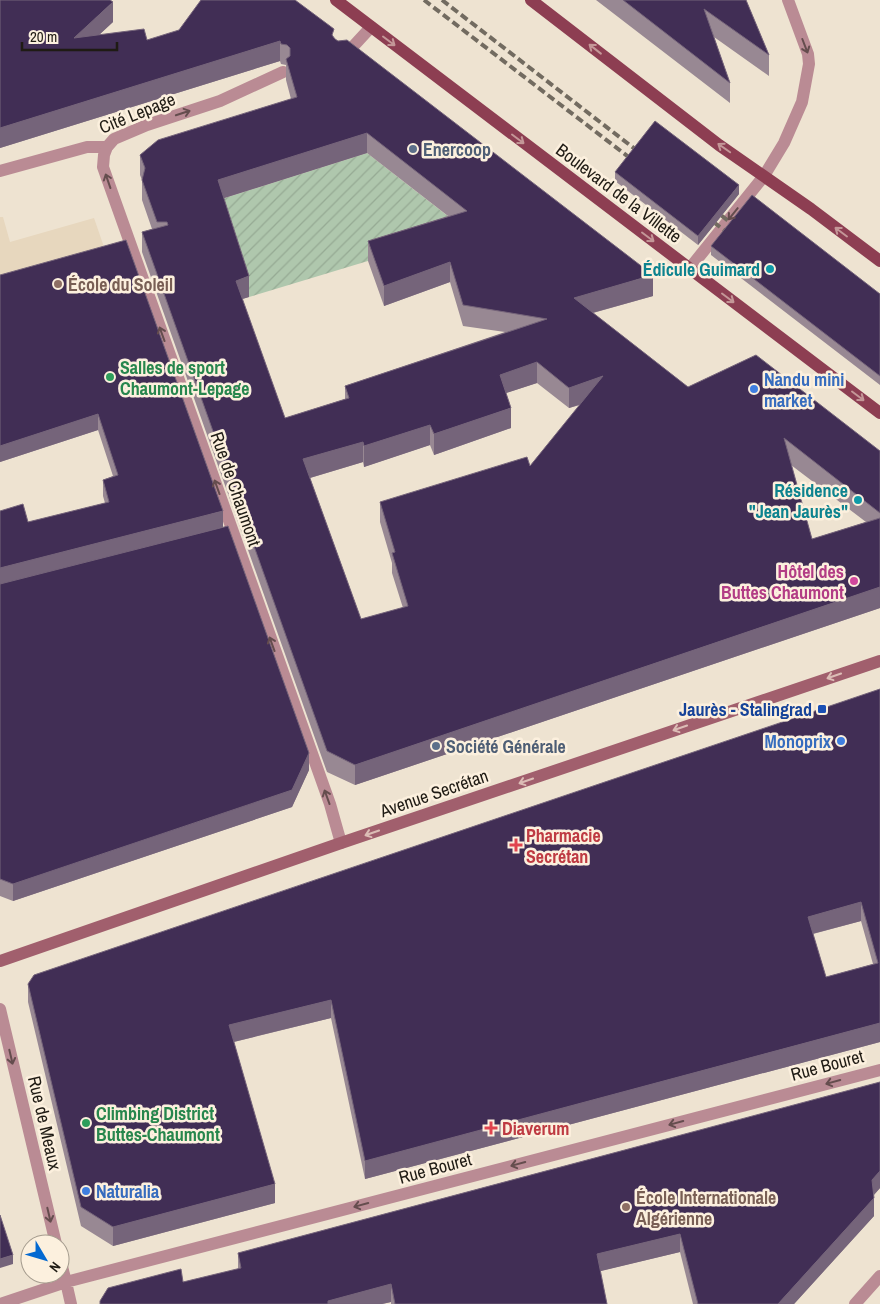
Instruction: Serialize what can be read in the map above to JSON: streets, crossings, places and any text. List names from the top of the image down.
{
  "streets": {
    "main road": ["Boulevard de la Villette", "Avenue Secrétan"],
    "street": [
      "Cité Lepage",
      "Rue de Chaumont",
      "Rue Bouret",
      "Rue de Meaux"
    ]
  },
  "crossings": [
    ["Cité Lepage", "Rue de Chaumont"],
    ["Rue de Chaumont", "Avenue Secrétan"]
  ],
  "one_way": [
    "Cité Lepage",
    "Boulevard de la Villette",
    "Rue de Chaumont",
    "Avenue Secrétan",
    "Rue Bouret",
    "Rue de Meaux"
  ],
  "places": {
    "other": [
      "Enercoop",
      "Édicule Guimard",
      "École du Soleil",
      "Salles de sport Chaumont-Lepage",
      "Nandu mini market",
      "Résidence \"Jean Jaurès\"",
      "Hôtel des Buttes Chaumont",
      "Monoprix",
      "Société Générale",
      "Climbing District Buttes-Chaumont",
      "Naturalia",
      "École Internationale Algérienne"
    ],
    "transit": ["Jaurès - Stalingrad"],
    "health": ["Pharmacie Secrétan", "Diaverum"]
  },
  "scale_bar": "20 m",
  "north": "bottom right"
}
